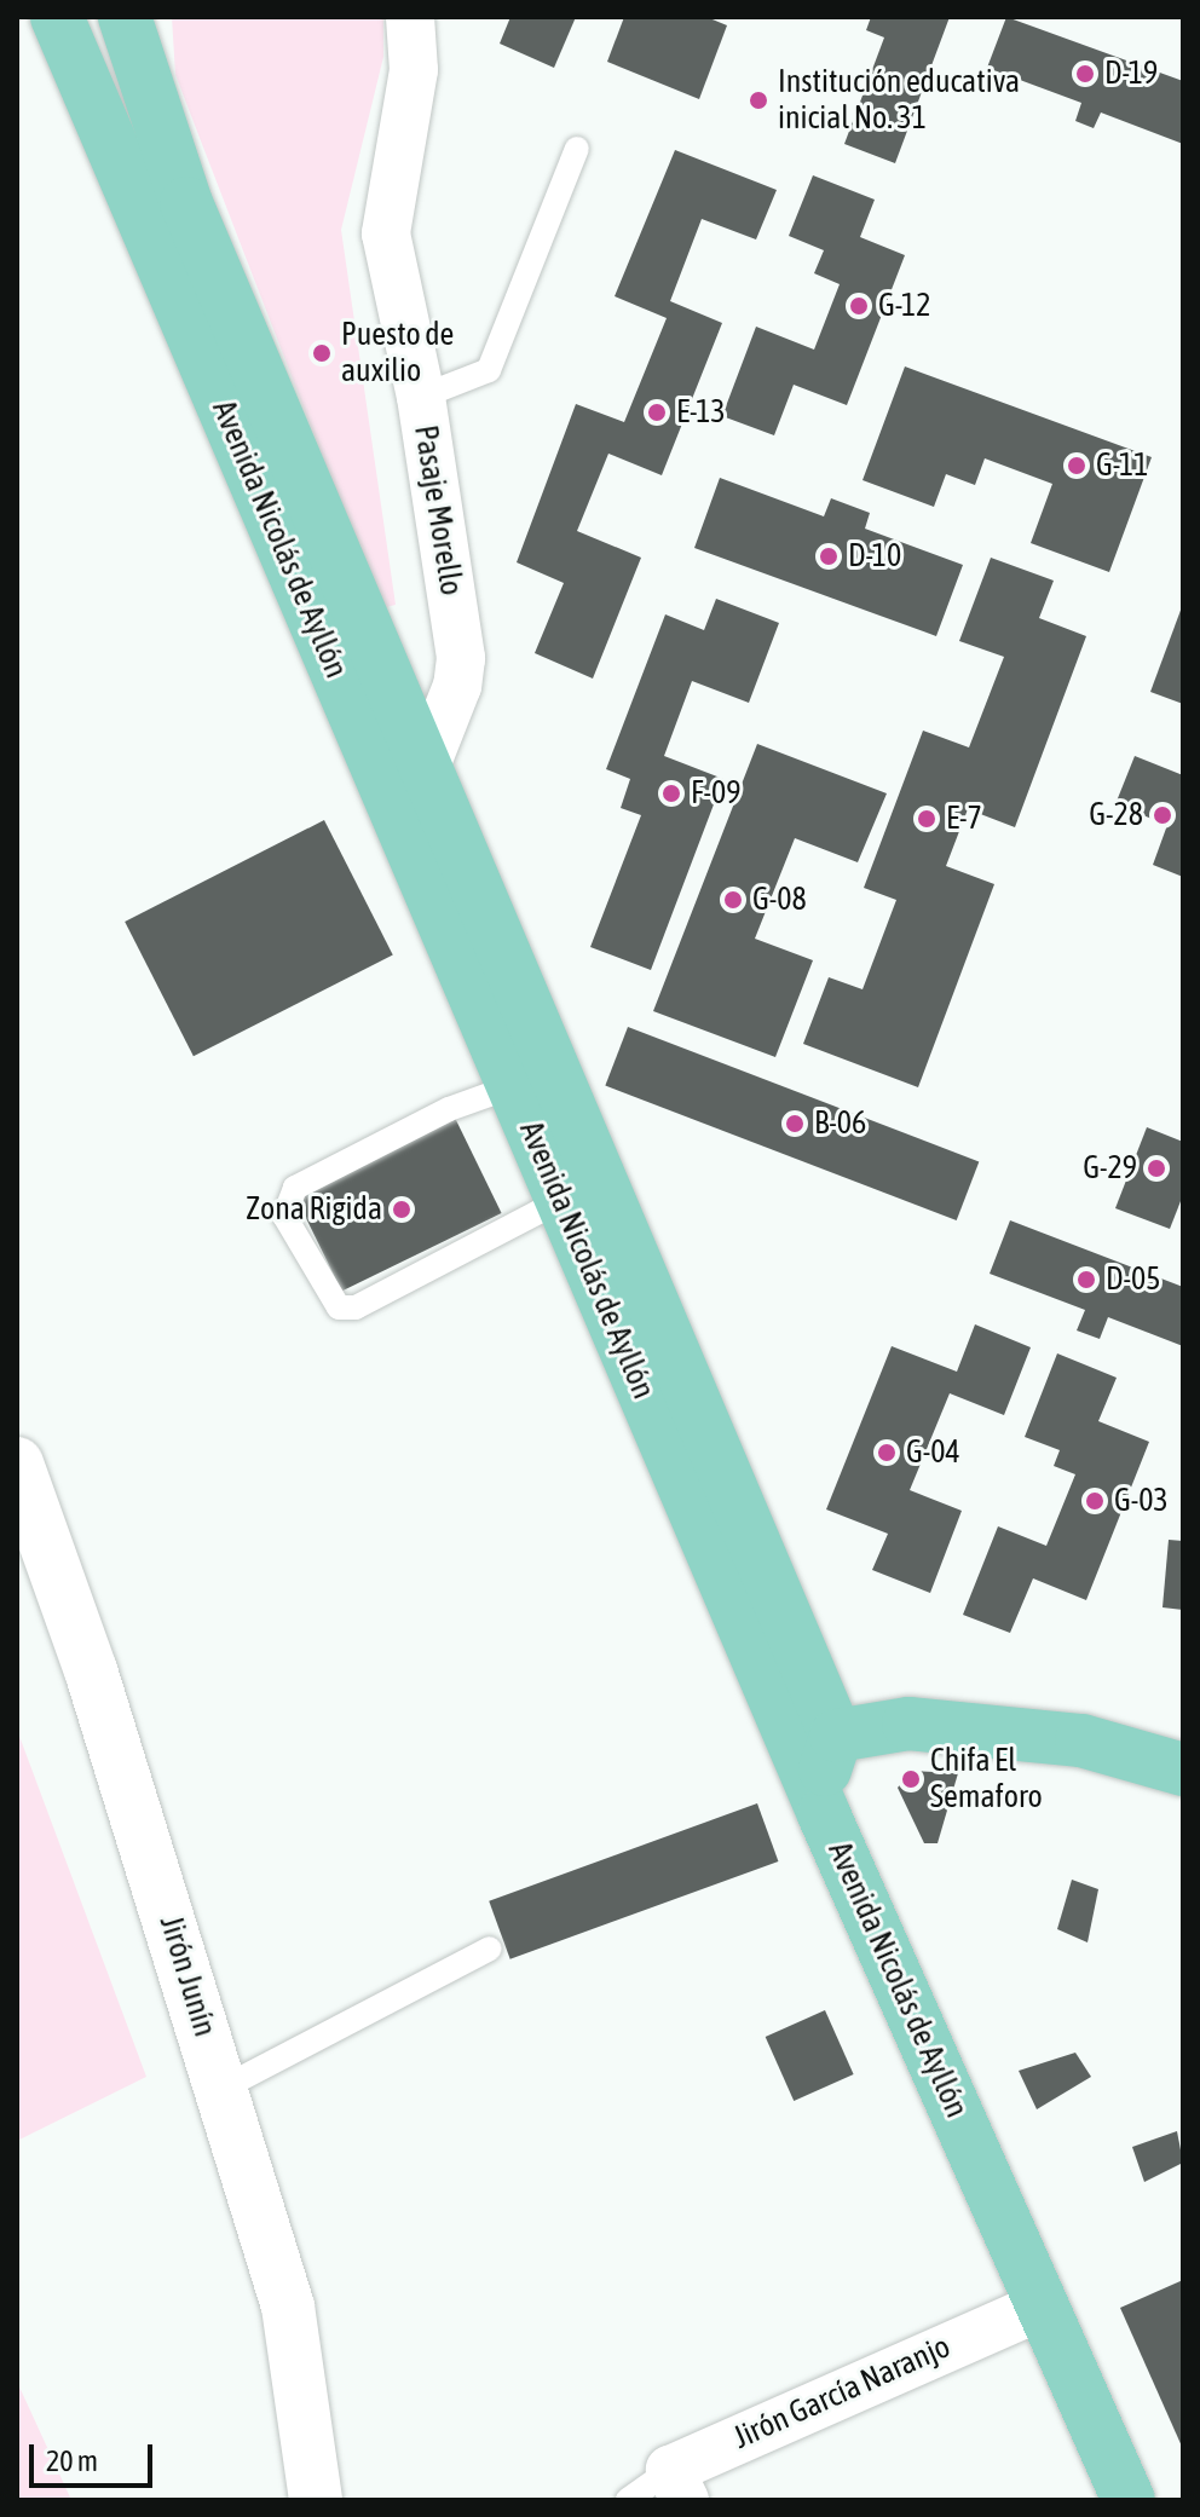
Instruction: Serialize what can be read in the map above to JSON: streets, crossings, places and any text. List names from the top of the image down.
{
  "streets": {
    "main road": ["Avenida Nicolás de Ayllón"],
    "street": ["Pasaje Morello", "Jirón Junín", "Jirón García Naranjo"]
  },
  "crossings": [
    ["Pasaje Morello", "Avenida Nicolás de Ayllón"],
    ["Avenida Nicolás de Ayllón", "Jirón García Naranjo"]
  ],
  "places": [
    "D-19",
    "Institución educativa inicial No. 31",
    "G-12",
    "Puesto de auxilio",
    "E-13",
    "G-11",
    "D-10",
    "F-09",
    "G-28",
    "E-7",
    "G-08",
    "B-06",
    "G-29",
    "Zona Rigida",
    "D-05",
    "G-04",
    "G-03",
    "Chifa El Semaforo"
  ],
  "scale_bar": "20 m"
}
